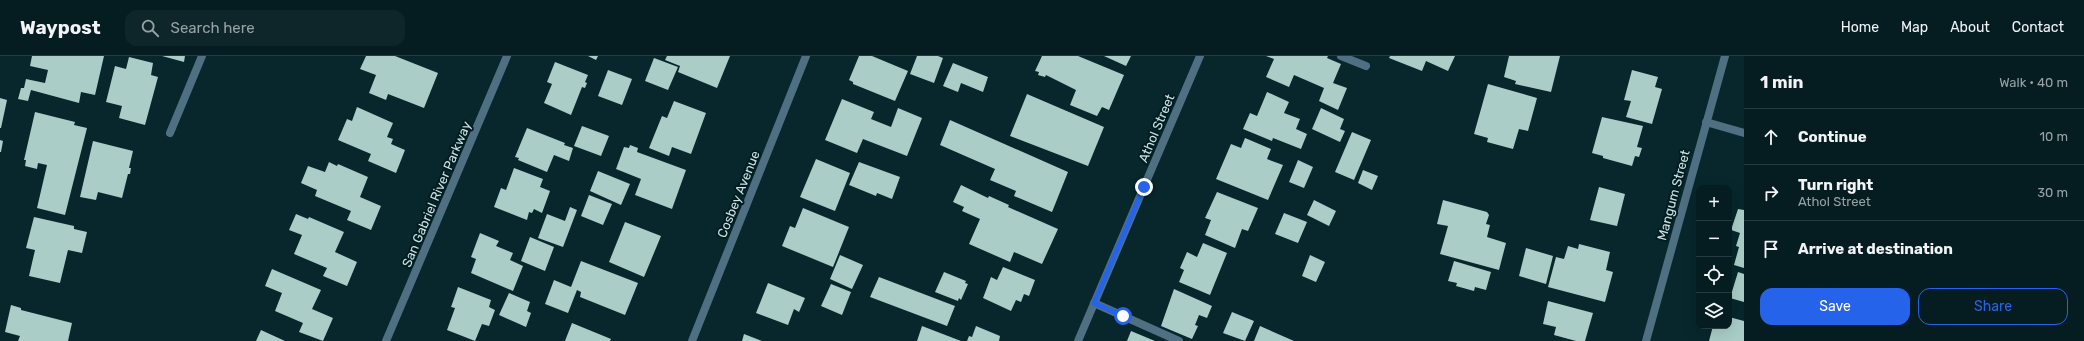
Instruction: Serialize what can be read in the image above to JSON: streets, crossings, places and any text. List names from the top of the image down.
{
  "streets": {
    "street": [
      "Athol Street",
      "San Gabriel River Parkway",
      "Cosbey Avenue",
      "Mangum Street"
    ]
  },
  "page": {
    "header": "Waypost",
    "search": "Search here",
    "nav": [
      "Home",
      "Map",
      "About",
      "Contact"
    ],
    "heading": ["1 min", "Walk · 40 m"],
    "list": [
      ["Continue", "10 m"],
      ["Turn right", "Athol Street", "30 m"],
      "Arrive at destination"
    ],
    "map_buttons": ["+", "−"],
    "buttons": ["Save", "Share"]
  }
}
